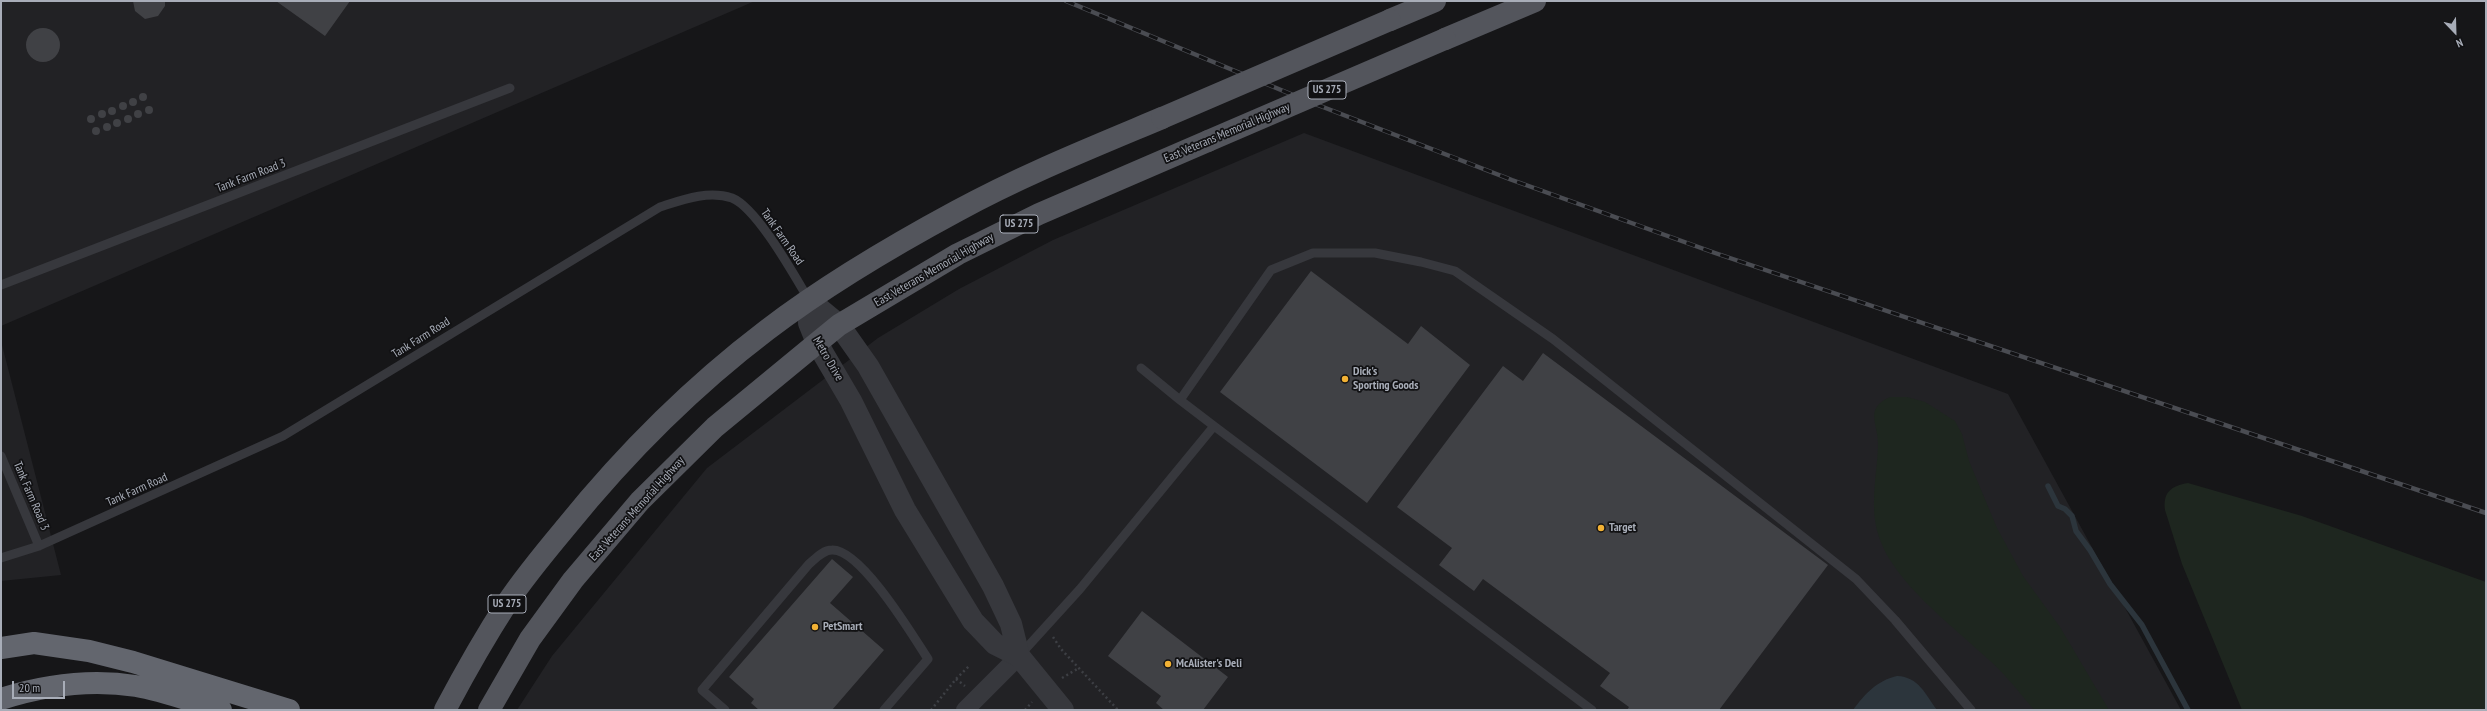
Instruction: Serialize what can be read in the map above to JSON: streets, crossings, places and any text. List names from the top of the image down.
{
  "streets": {
    "main road": ["US 275", "East Veterans Memorial Highway"],
    "street": ["Metro Drive"],
    "lane": ["Tank Farm Road 3", "Tank Farm Road"]
  },
  "crossings": [
    ["US 275", "Tank Farm Road"],
    ["US 275", "Metro Drive"],
    ["East Veterans Memorial Highway", "Metro Drive"],
    ["Tank Farm Road 3", "Tank Farm Road"],
    ["Tank Farm Road", "Metro Drive"]
  ],
  "places": [
    "Dick's Sporting Goods",
    "Target",
    "PetSmart",
    "McAlister's Deli"
  ],
  "scale_bar": "20 m",
  "north": "bottom right"
}
